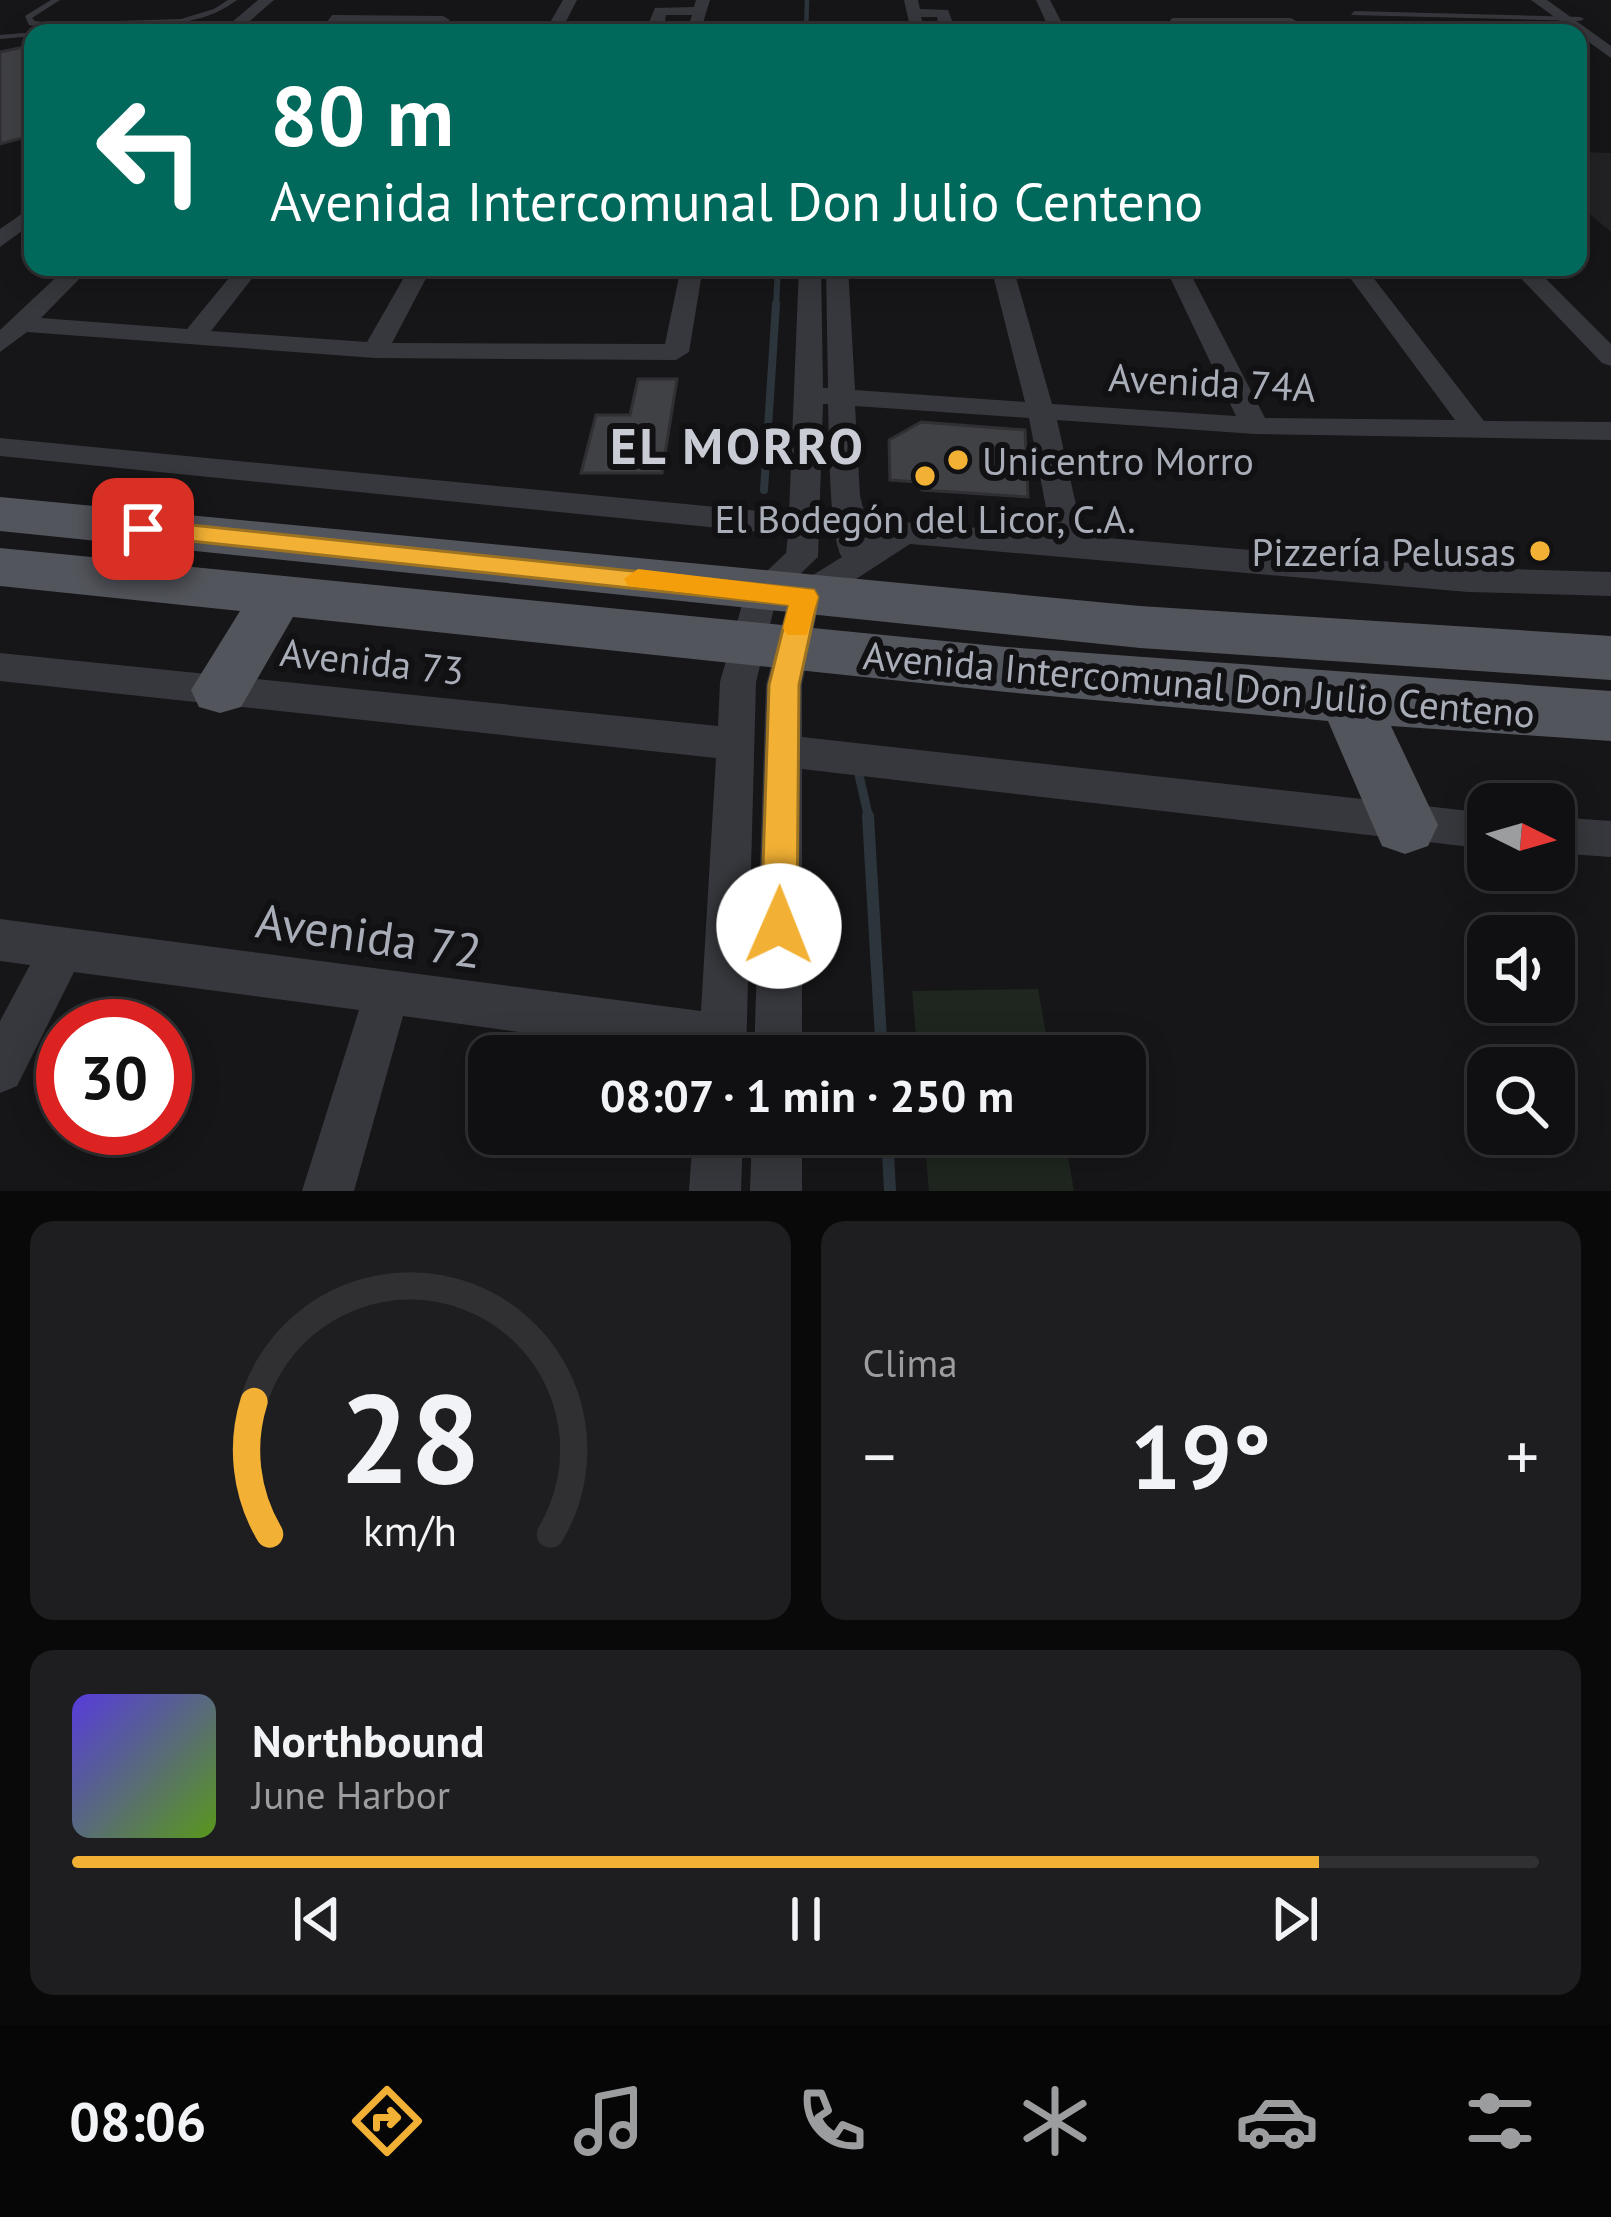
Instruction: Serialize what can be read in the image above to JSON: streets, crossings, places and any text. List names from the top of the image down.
{
  "streets": {
    "main road": ["Avenida Intercomunal Don Julio Centeno"],
    "street": ["Avenida 74A", "Avenida 73", "Avenida 72"]
  },
  "districts": ["EL MORRO"],
  "places": ["Unicentro Morro", "El Bodegón del Licor, C.A.", "Pizzería Pelusas"],
  "north": "right",
  "page": {
    "turn": ["80 m", "Avenida Intercomunal Don Julio Centeno"],
    "limit": "30",
    "trip": "08:07 · 1 min · 250 m",
    "tile": "Clima",
    "heat": ["−", "19°", "+"],
    "song": ["Northbound", "June Harbor"],
    "tabs": "08:06",
    "gauge": ["28", "km/h"]
  }
}
